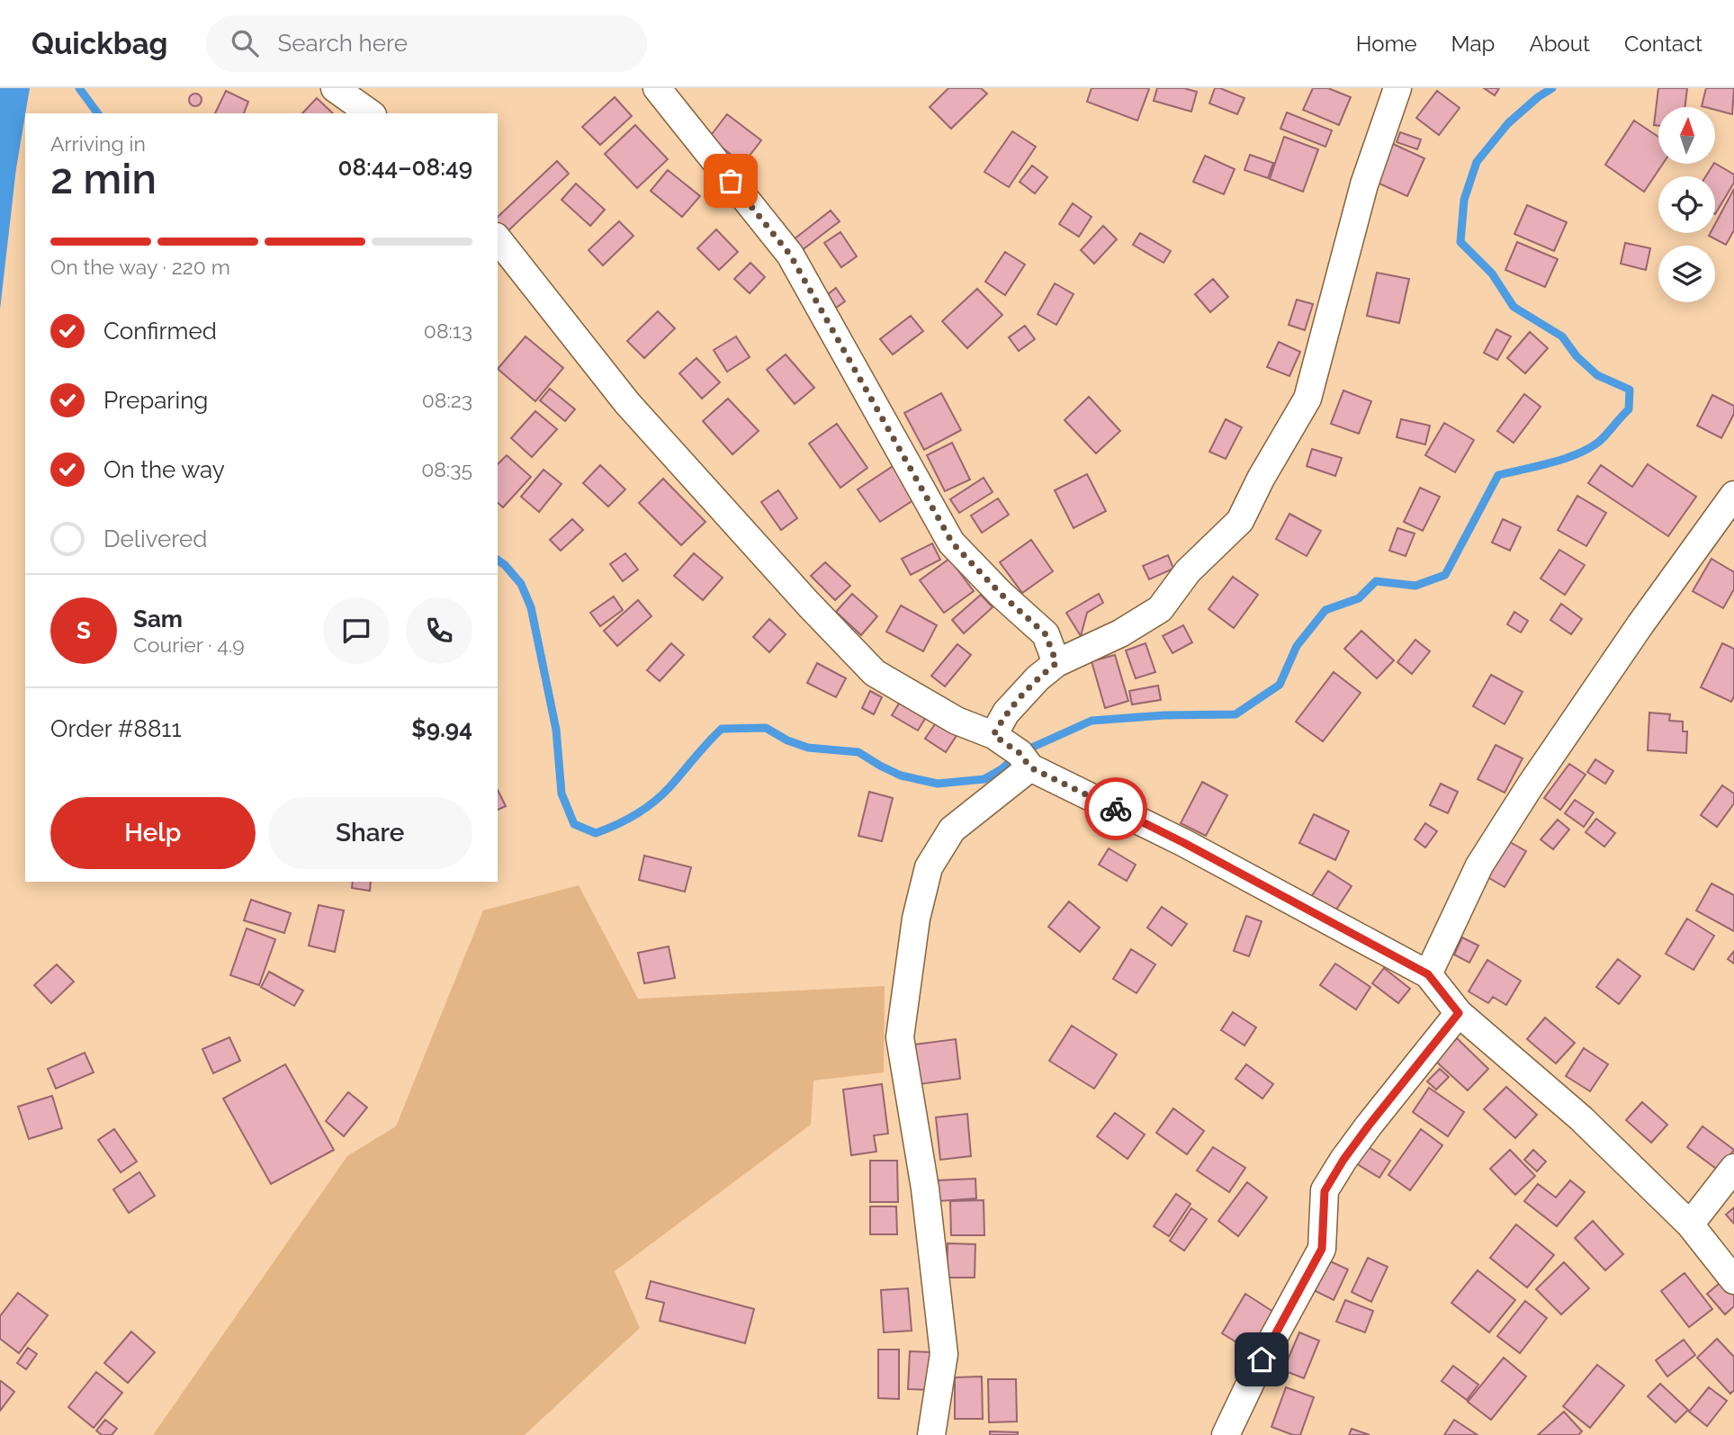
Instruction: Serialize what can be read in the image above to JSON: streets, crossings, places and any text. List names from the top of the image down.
{
  "north": "top",
  "page": {
    "header": "Quickbag",
    "search": "Search here",
    "nav": [
      "Home",
      "Map",
      "About",
      "Contact"
    ],
    "heading": ["2 min", "Arriving in", "08:44–08:49"],
    "panel": [
      "Sam",
      "Courier · 4.9",
      "Order #8811",
      "$9.94"
    ],
    "bar": "On the way · 220 m",
    "list": [
      ["Confirmed", "08:13"],
      ["Preparing", "08:23"],
      ["On the way", "08:35"],
      "Delivered"
    ],
    "round": "S",
    "buttons": ["Help", "Share"]
  }
}
